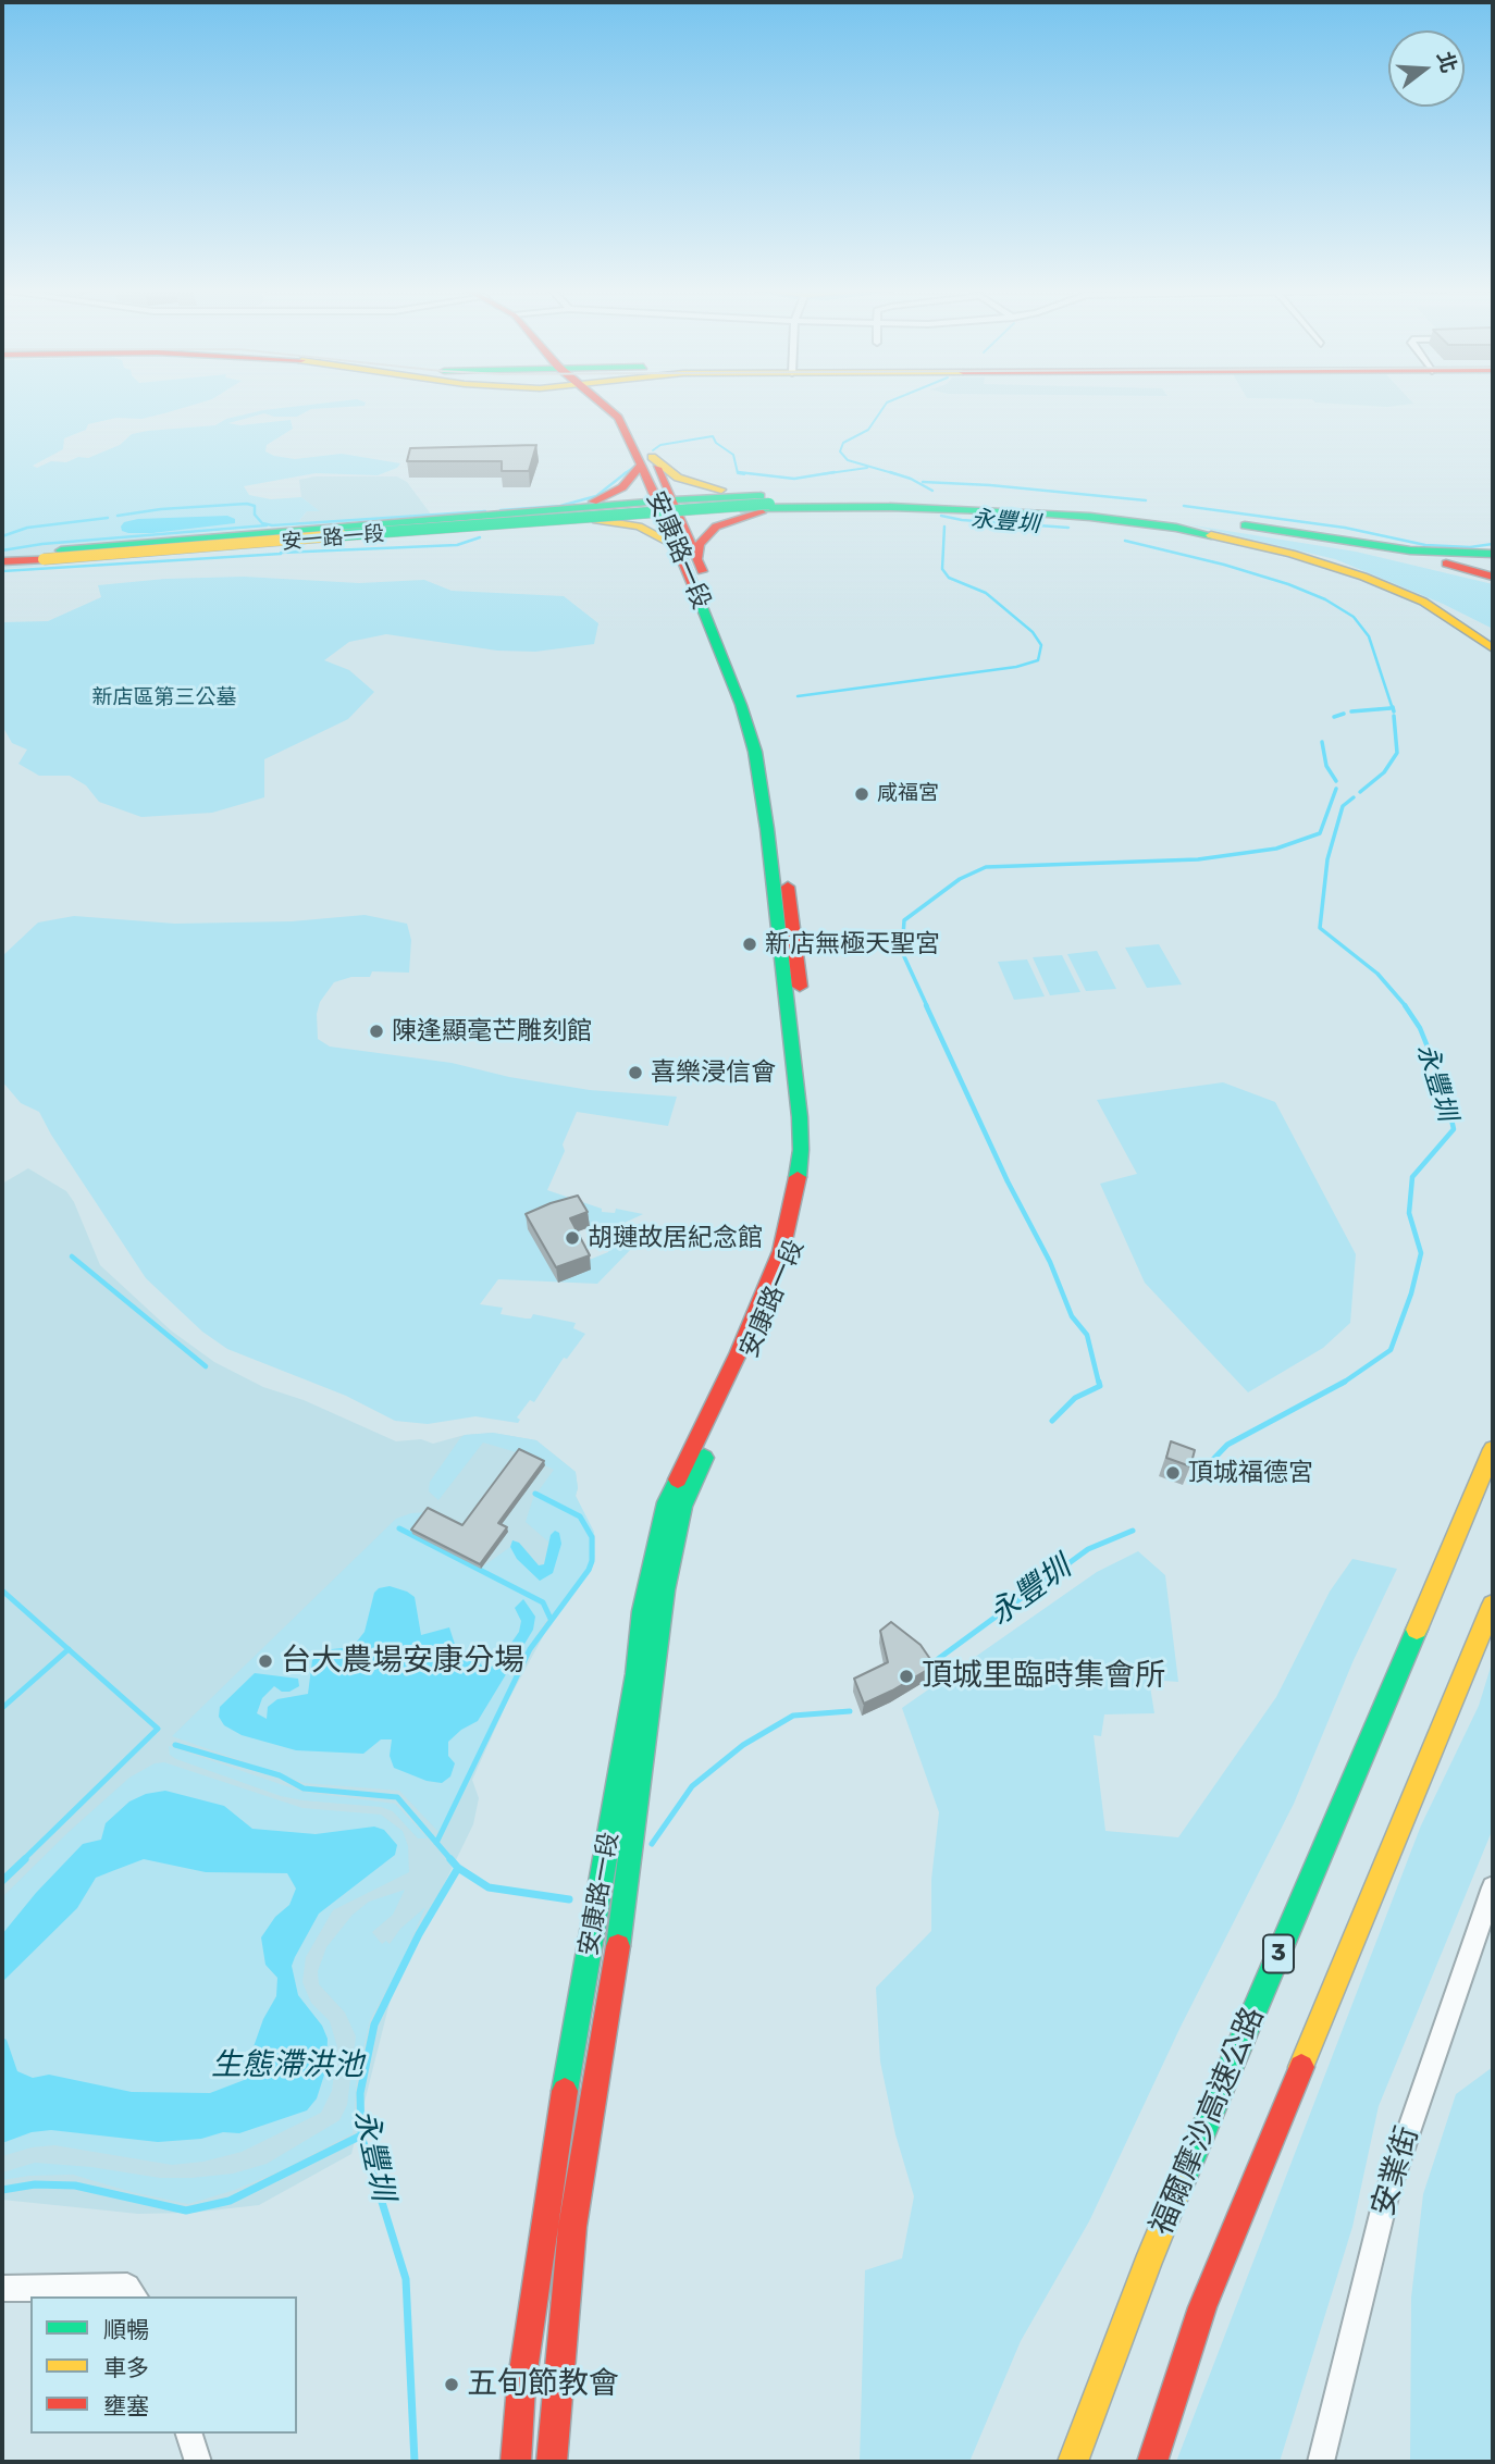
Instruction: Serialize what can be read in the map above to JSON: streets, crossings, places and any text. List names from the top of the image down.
{
  "streets": {
    "main road": [
      "安一路一段",
      "安康路一段",
      "3",
      "福爾摩沙高速公路"
    ],
    "street": ["安業街"]
  },
  "crossings": [
    ["安一路一段", "安康路一段"]
  ],
  "water": ["永豐圳", "生態滯洪池"],
  "parks": ["新店區第三公墓"],
  "places": [
    "咸福宮",
    "新店無極天聖宮",
    "陳逢顯毫芒雕刻館",
    "喜樂浸信會",
    "胡璉故居紀念館",
    "頂城福德宮",
    "台大農場安康分場",
    "頂城里臨時集會所",
    "五旬節教會"
  ],
  "legend": ["順暢", "車多", "壅塞"],
  "north": "right"
}
